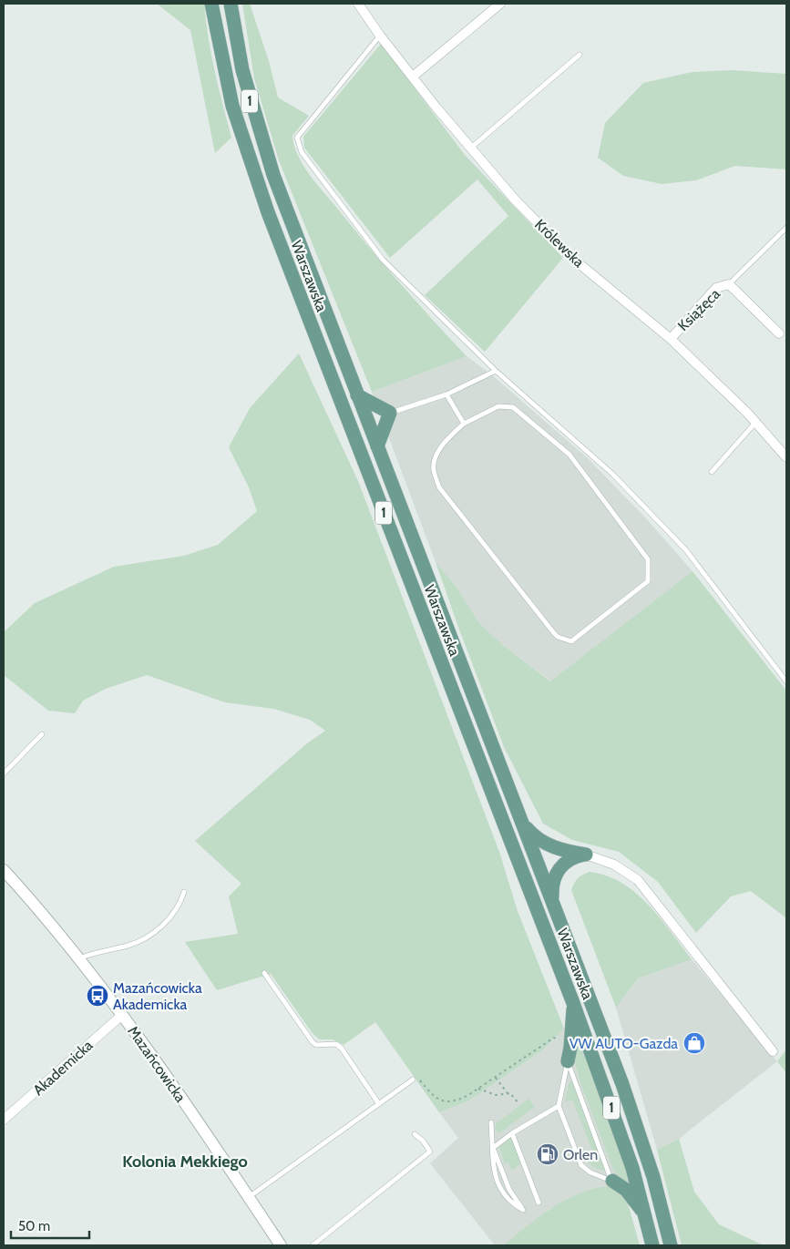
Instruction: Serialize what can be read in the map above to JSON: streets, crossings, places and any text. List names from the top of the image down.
{
  "streets": {
    "main road": ["1", "Warszawska"],
    "street": [
      "Królewska",
      "Książęca",
      "Mazańcowicka",
      "Akademicka"
    ]
  },
  "crossings": [
    ["Królewska", "Książęca"],
    ["Mazańcowicka", "Akademicka"]
  ],
  "districts": ["Kolonia Mekkiego"],
  "places": {
    "bus stop": ["Mazańcowicka Akademicka"],
    "shop": ["VW AUTO-Gazda"],
    "fuel station": ["Orlen"]
  },
  "scale_bar": "50 m"
}
